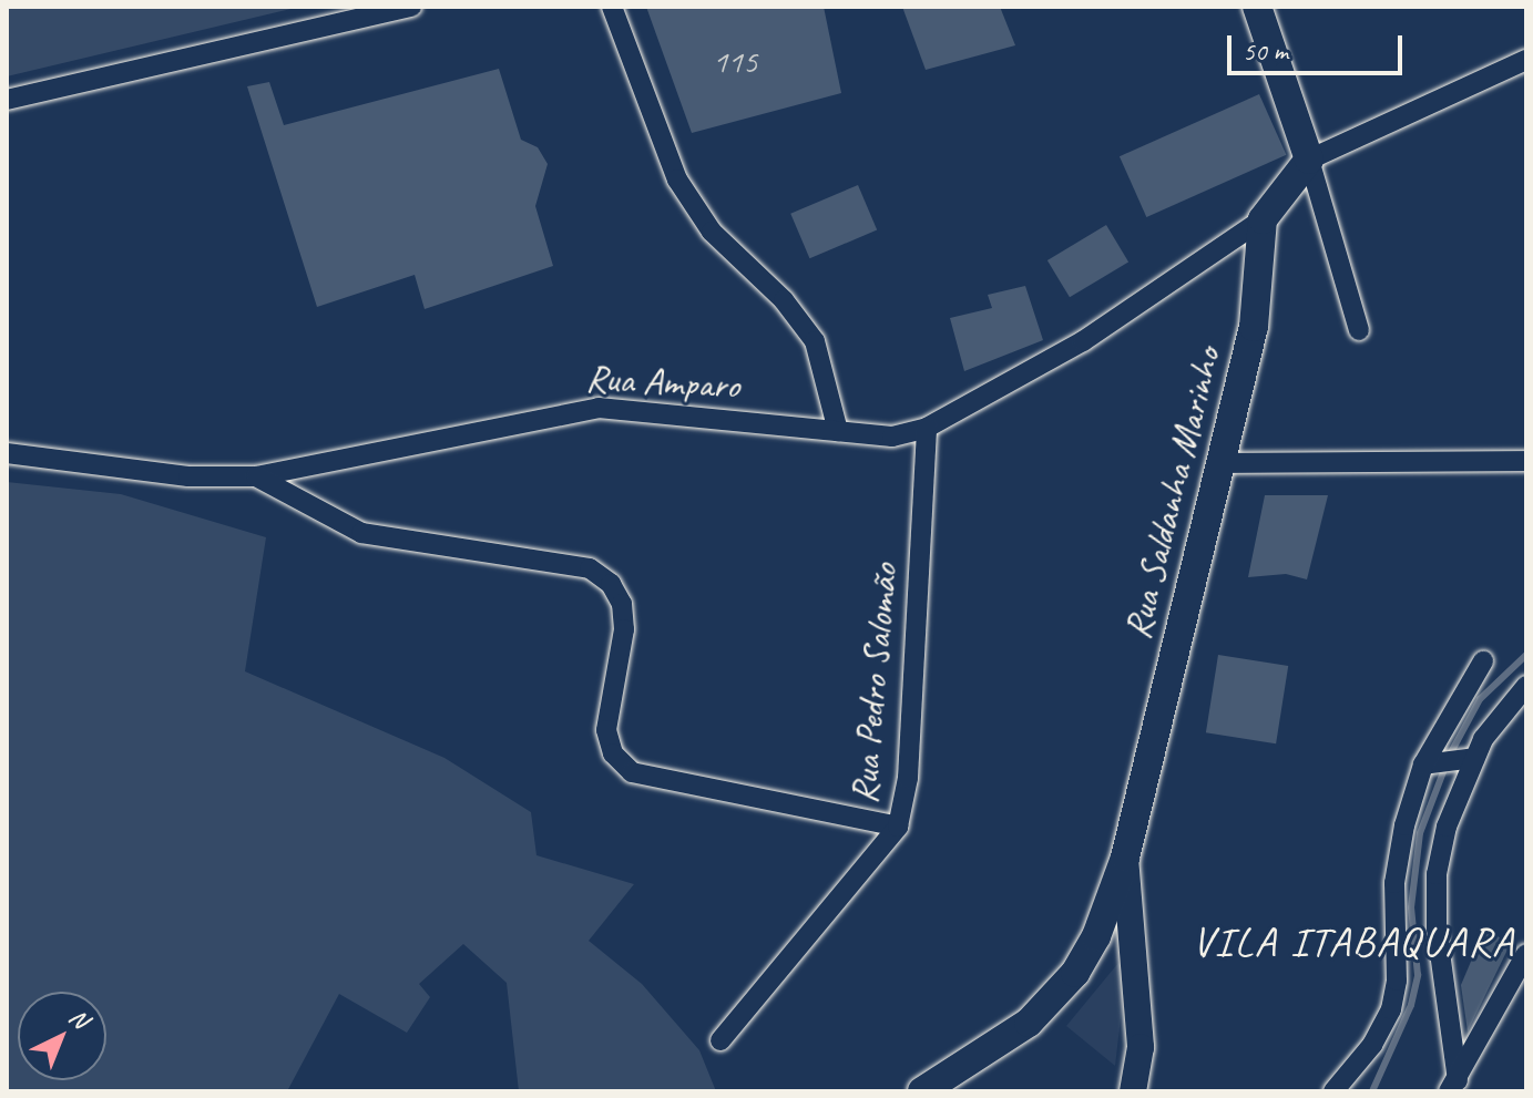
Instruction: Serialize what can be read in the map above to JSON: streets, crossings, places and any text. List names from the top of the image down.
{
  "streets": {
    "main road": ["Rua Saldanha Marinho"],
    "street": ["Rua Amparo", "Rua Pedro Salomão"]
  },
  "crossings": [
    ["Rua Amparo", "Rua Saldanha Marinho"],
    ["Rua Amparo", "Rua Pedro Salomão"]
  ],
  "districts": ["VILA ITABAQUARA"],
  "house_numbers": ["115"],
  "scale_bar": "50 m",
  "north": "top right"
}
